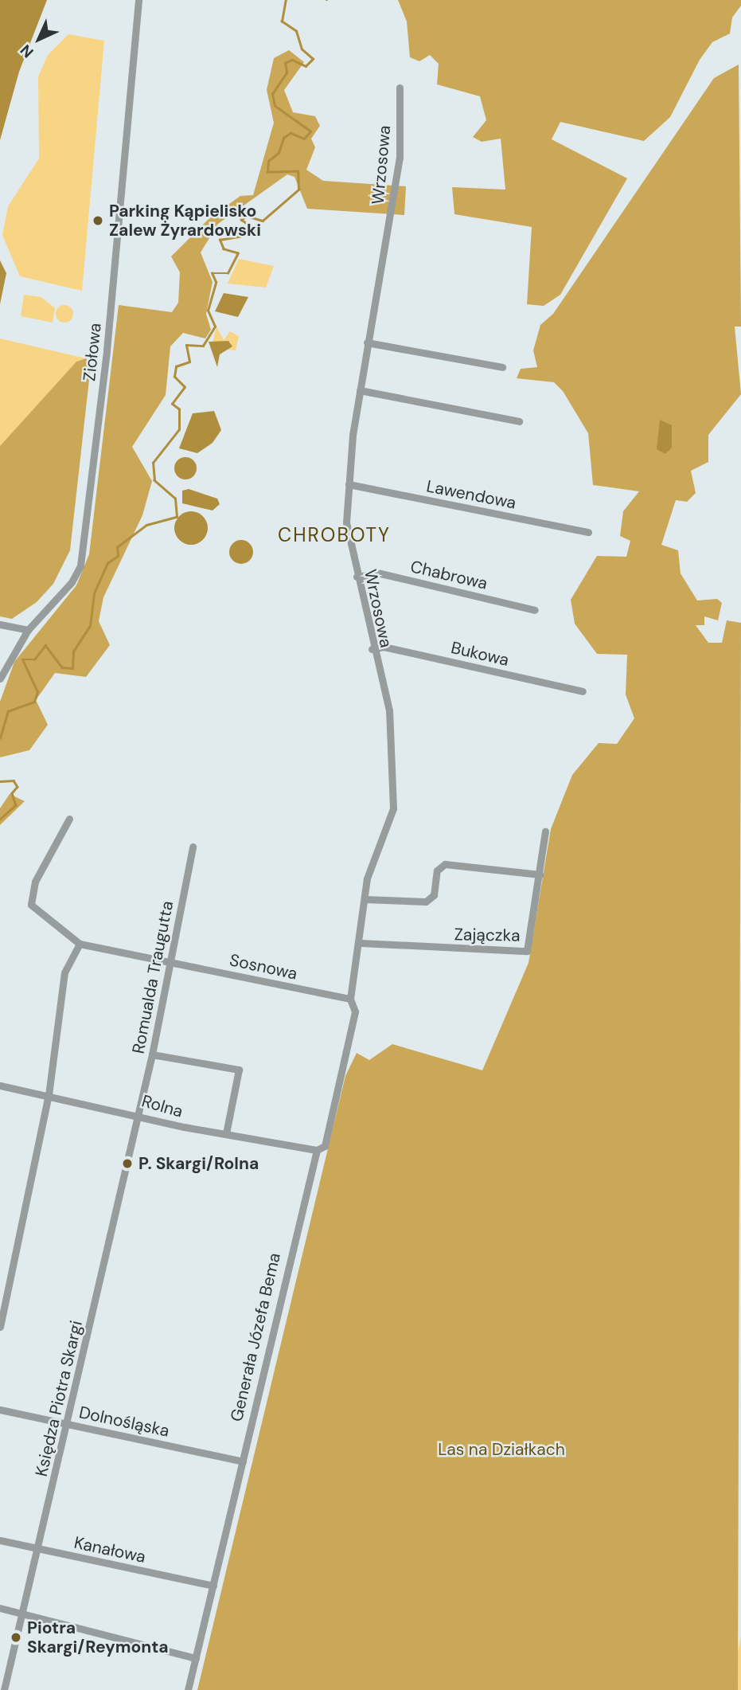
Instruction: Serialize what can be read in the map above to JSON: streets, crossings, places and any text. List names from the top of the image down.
{
  "streets": {
    "street": [
      "Wrzosowa",
      "Ziołowa",
      "Lawendowa",
      "Chabrowa",
      "Bukowa",
      "Zajączka",
      "Sosnowa",
      "Romualda Traugutta",
      "Rolna",
      "Generała Józefa Bema",
      "Księdza Piotra Skargi",
      "Dolnośląska",
      "Kanałowa"
    ]
  },
  "crossings": [
    ["Wrzosowa", "Lawendowa"],
    ["Wrzosowa", "Chabrowa"],
    ["Wrzosowa", "Bukowa"],
    ["Wrzosowa", "Zajączka"],
    ["Wrzosowa", "Sosnowa"],
    ["Wrzosowa", "Generała Józefa Bema"],
    ["Sosnowa", "Romualda Traugutta"],
    ["Sosnowa", "Generała Józefa Bema"],
    ["Romualda Traugutta", "Rolna"],
    ["Romualda Traugutta", "Księdza Piotra Skargi"],
    ["Rolna", "Generała Józefa Bema"],
    ["Rolna", "Księdza Piotra Skargi"],
    ["Generała Józefa Bema", "Dolnośląska"],
    ["Generała Józefa Bema", "Kanałowa"],
    ["Księdza Piotra Skargi", "Dolnośląska"],
    ["Księdza Piotra Skargi", "Kanałowa"]
  ],
  "districts": ["CHROBOTY"],
  "parks": ["Las na Działkach"],
  "places": ["Parking Kąpielisko Zalew Żyrardowski", "P. Skargi/Rolna", "Piotra Skargi/Reymonta"],
  "north": "bottom left"
}
